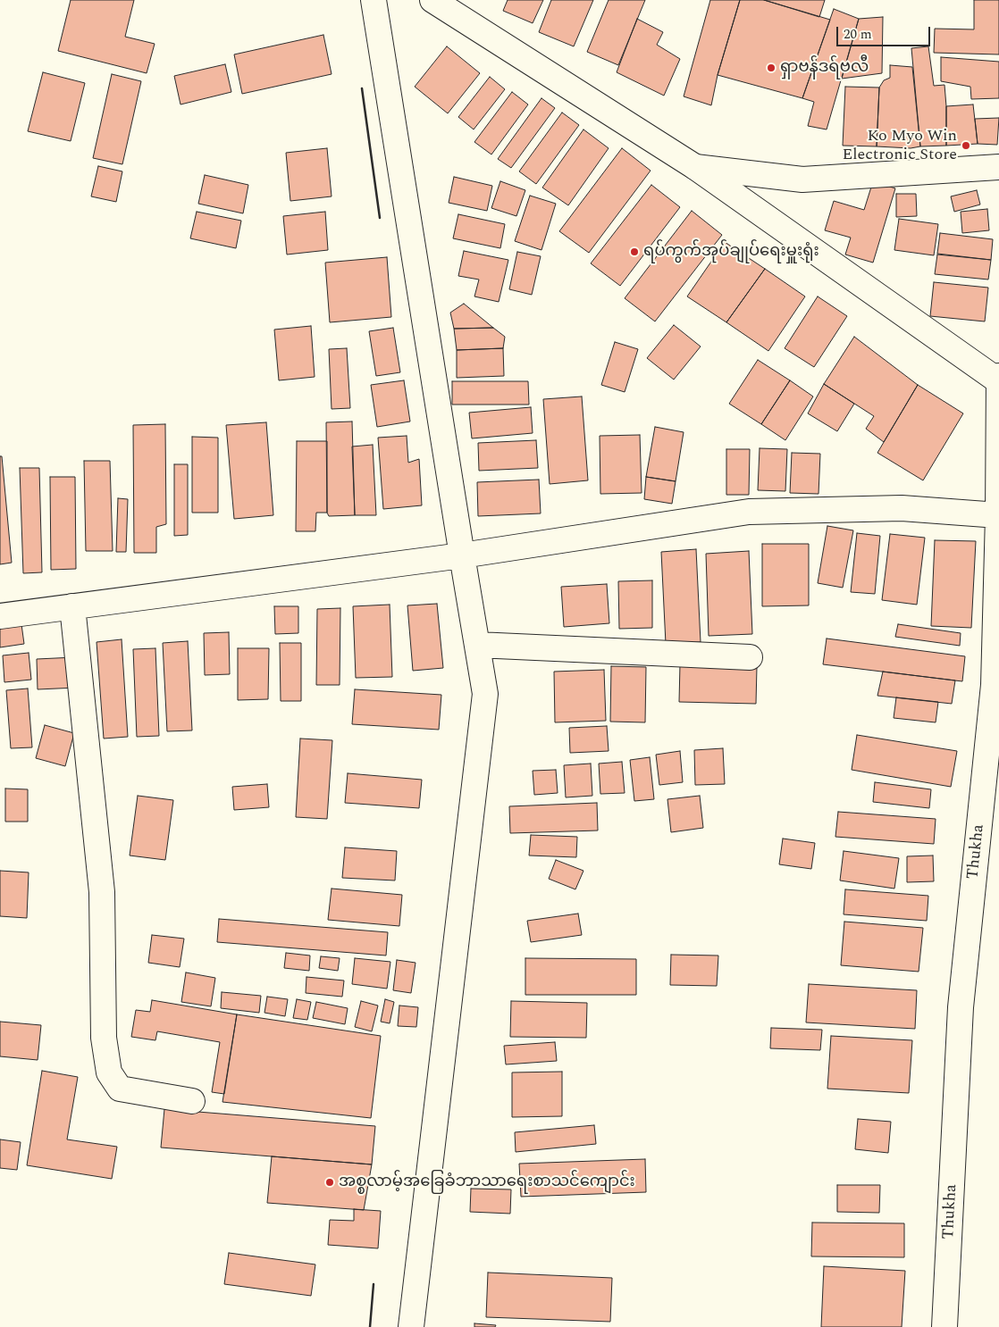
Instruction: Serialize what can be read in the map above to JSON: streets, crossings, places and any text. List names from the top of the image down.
{
  "streets": {
    "street": ["Thukha"]
  },
  "places": [
    "ရှာဗန်ဒရ်ဗလီ",
    "Ko Myo Win Electronic Store",
    "ရပ်ကွက်အုပ်ချုပ်ရေးမှူးရုံး",
    "အစ္စလာမ့်အခြေခံဘာသာရေးစာသင်ကျောင်း"
  ],
  "scale_bar": "20 m"
}
